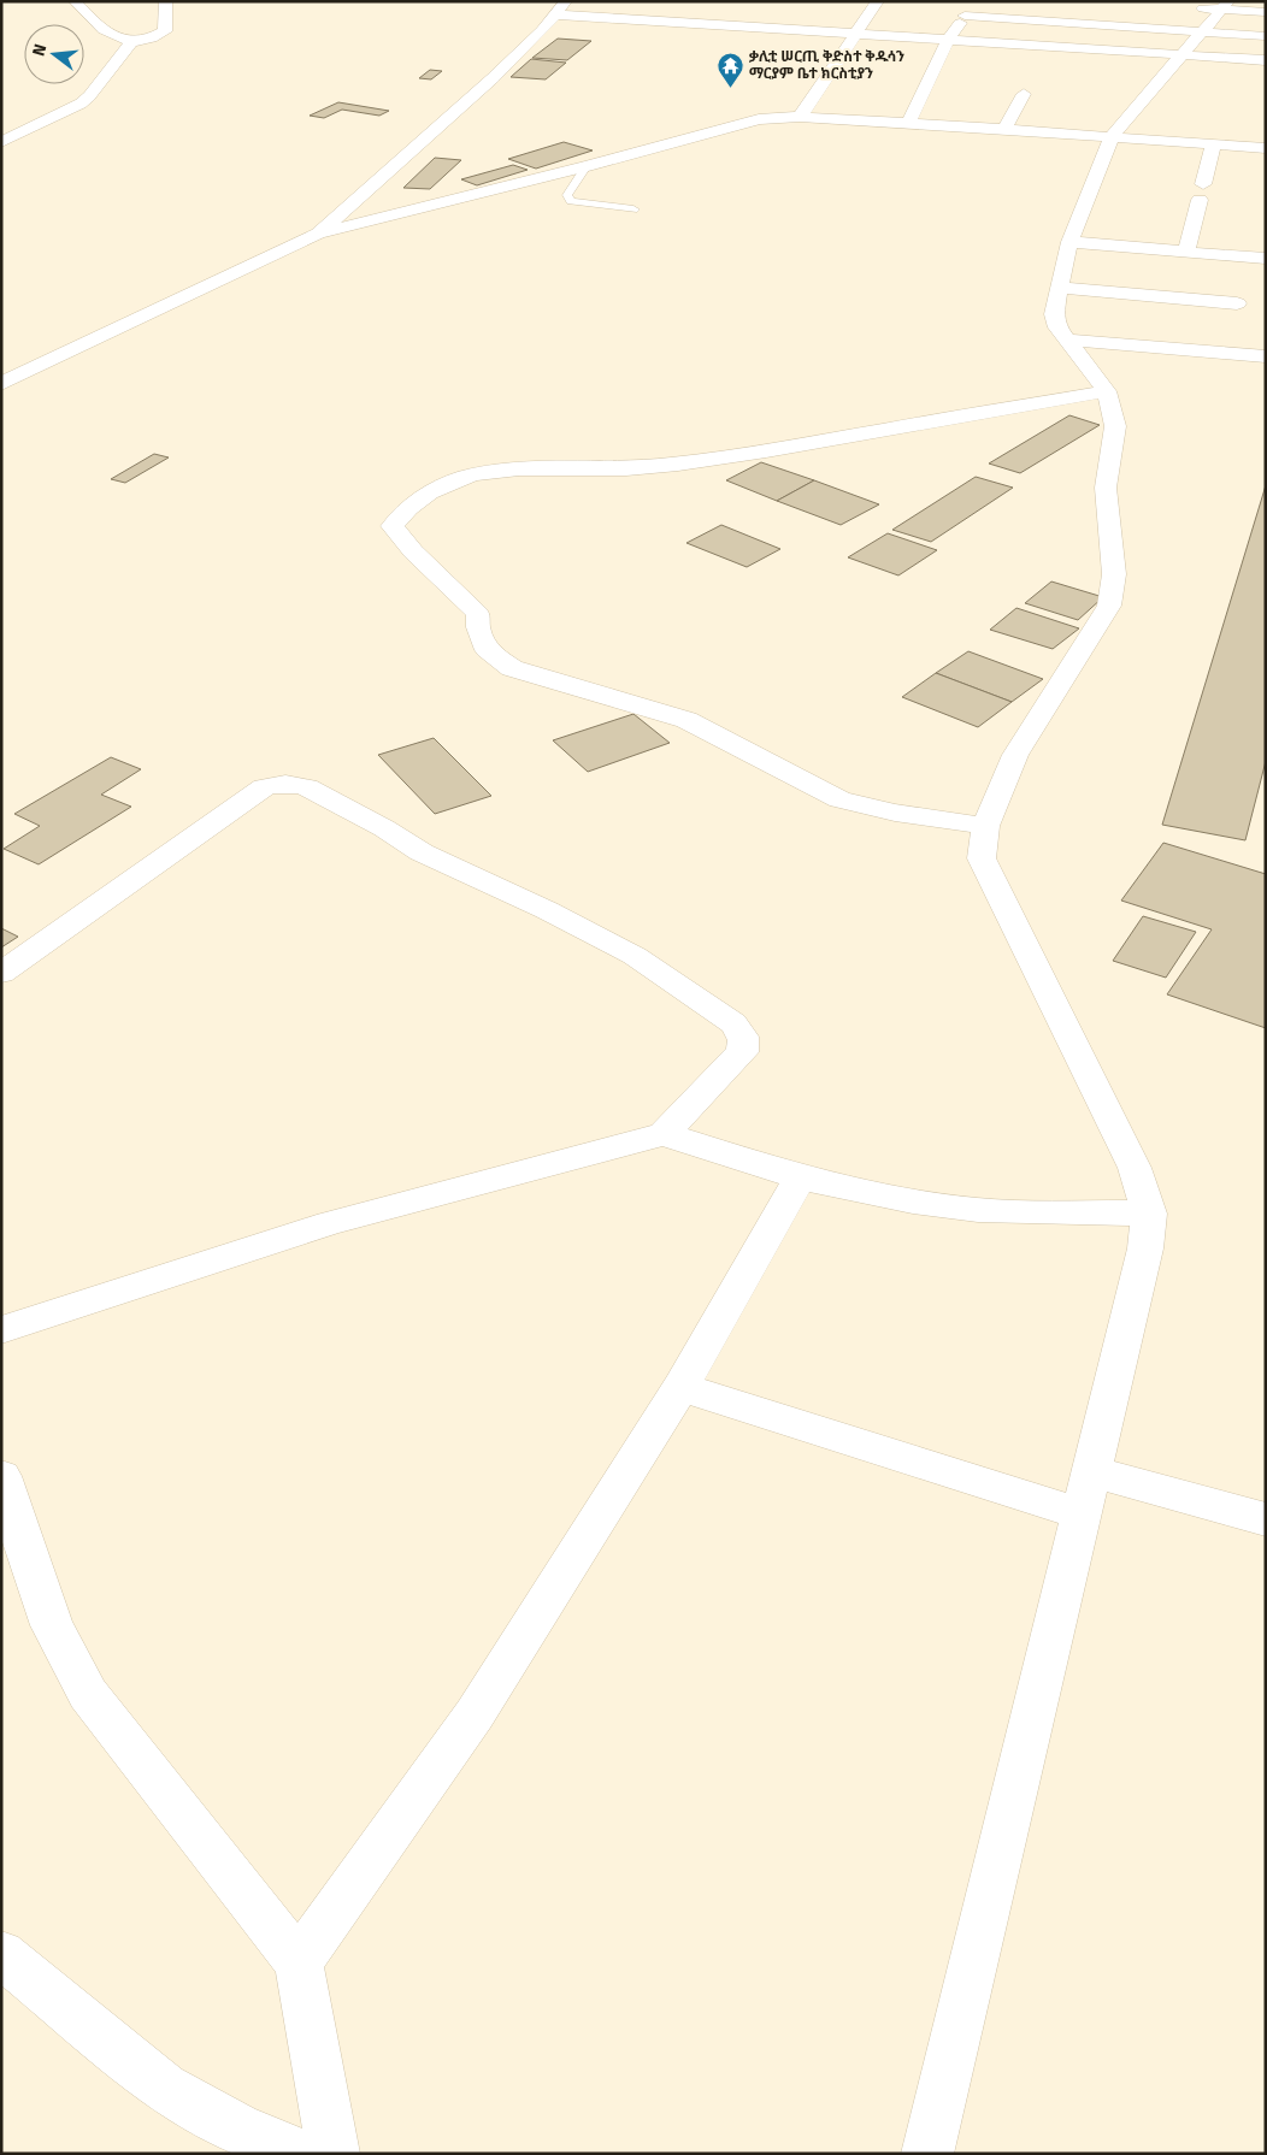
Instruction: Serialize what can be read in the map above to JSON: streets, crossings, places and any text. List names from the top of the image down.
{
  "places": {
    "temple": ["ቃሊቲ ሠርጢ ቅድስተ ቅዱሳን ማርያም ቤተ ክርስቲያን"]
  },
  "north": "left"
}
